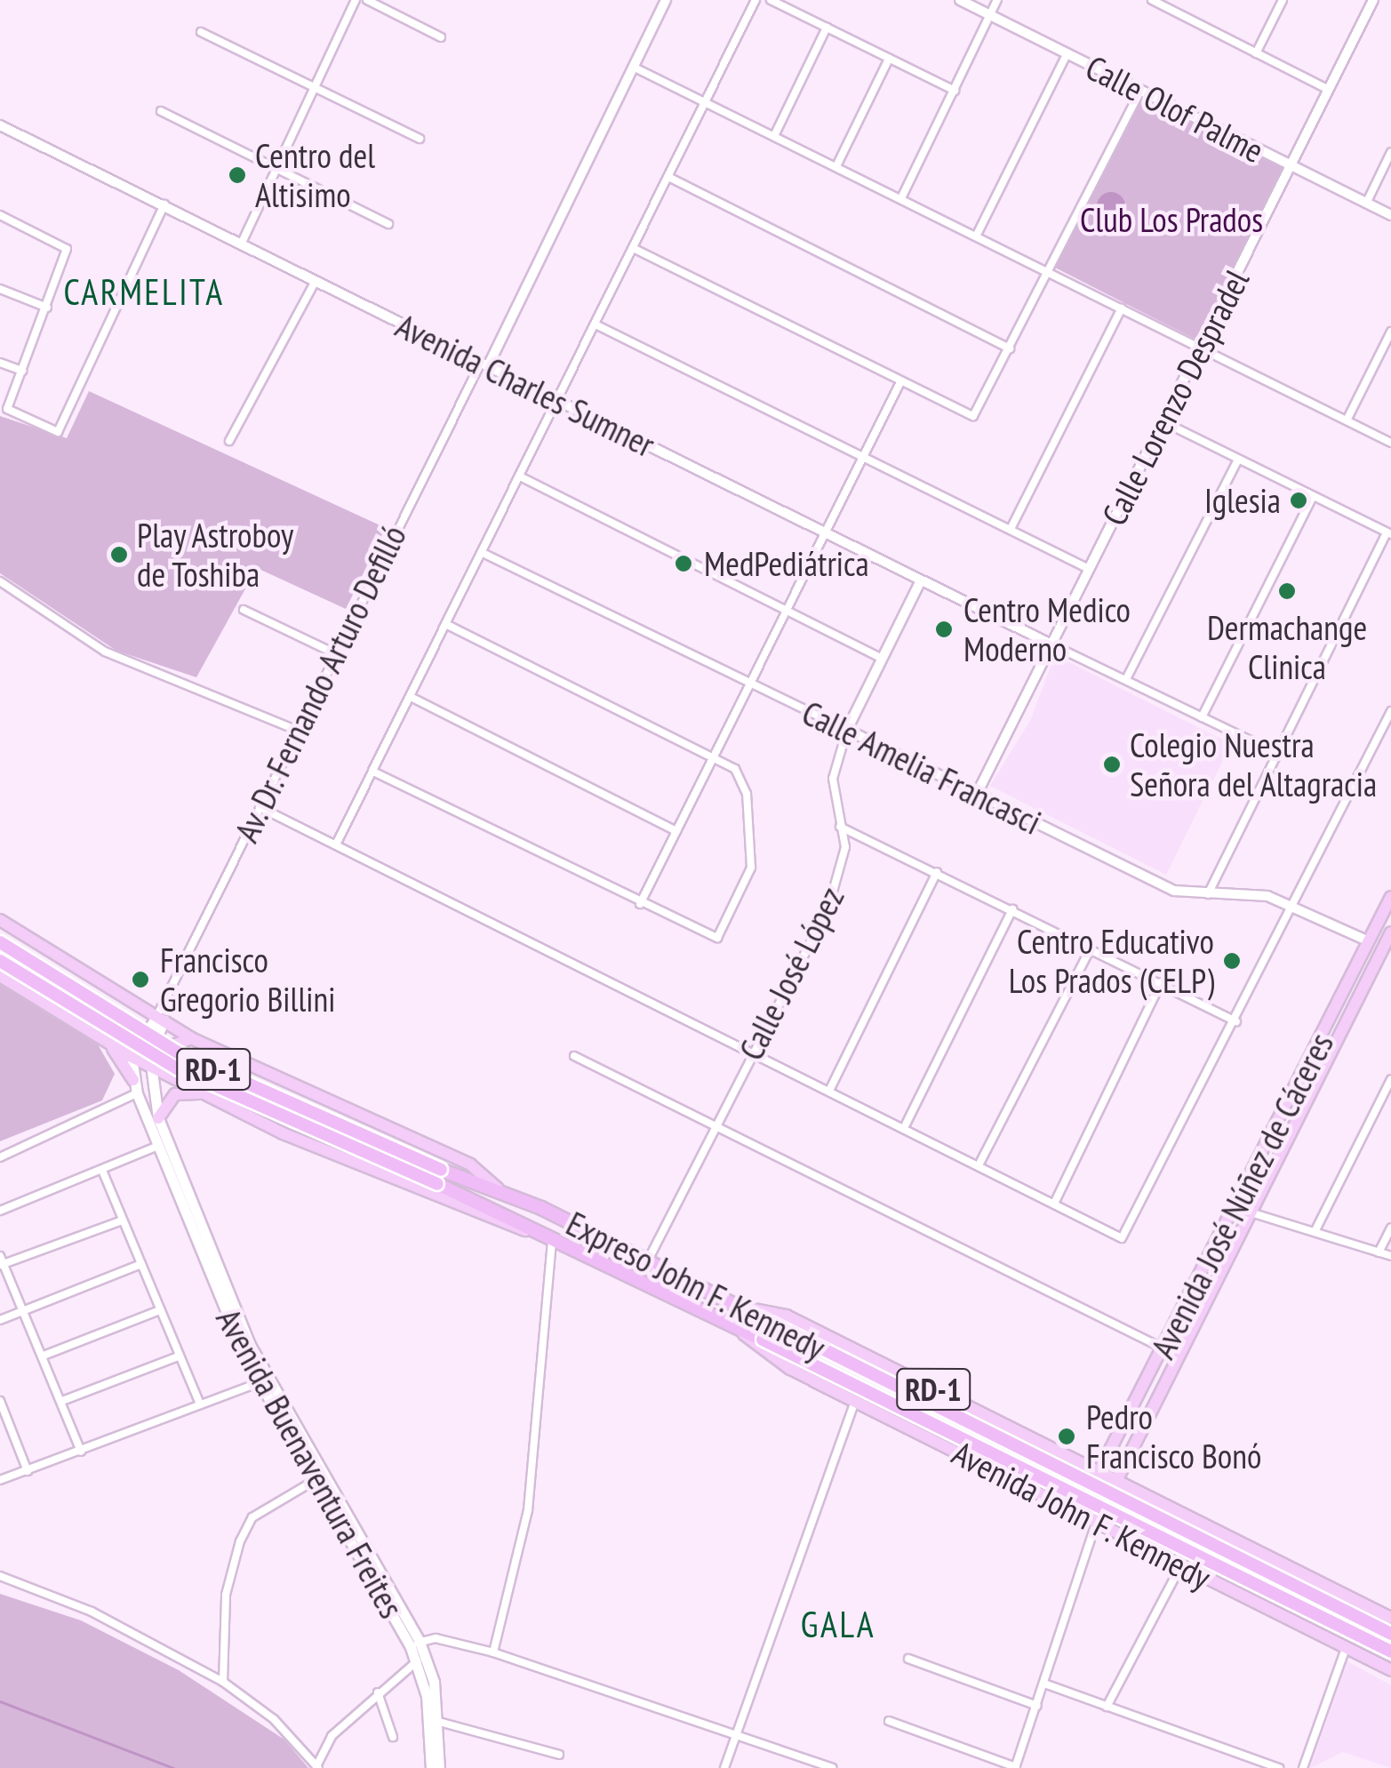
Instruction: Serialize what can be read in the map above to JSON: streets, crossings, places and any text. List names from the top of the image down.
{
  "streets": {
    "highway": ["RD-1", "Expreso John F. Kennedy"],
    "main road": ["Avenida José Núñez de Cáceres", "Avenida Buenaventura Freites", "Avenida John F. Kennedy"],
    "street": [
      "Calle Olof Palme",
      "Avenida Charles Sumner",
      "Calle Lorenzo Despradel",
      "Av. Dr. Fernando Arturo Defilló",
      "Calle Amelia Francasci",
      "Calle José López"
    ]
  },
  "crossings": [
    ["Calle Olof Palme", "Calle Lorenzo Despradel"],
    ["Avenida Charles Sumner", "Calle Lorenzo Despradel"],
    ["Avenida Charles Sumner", "Av. Dr. Fernando Arturo Defilló"],
    ["Avenida Charles Sumner", "Calle José López"],
    ["Calle Lorenzo Despradel", "Calle Amelia Francasci"],
    ["Av. Dr. Fernando Arturo Defilló", "RD-1"],
    ["Av. Dr. Fernando Arturo Defilló", "Avenida Buenaventura Freites"],
    ["Calle Amelia Francasci", "Calle José López"],
    ["Calle Amelia Francasci", "Avenida José Núñez de Cáceres"],
    ["Calle José López", "Expreso John F. Kennedy"],
    ["RD-1", "Expreso John F. Kennedy"],
    ["RD-1", "Avenida Buenaventura Freites"],
    ["Avenida José Núñez de Cáceres", "Avenida John F. Kennedy"],
    ["Expreso John F. Kennedy", "Avenida John F. Kennedy"]
  ],
  "districts": ["CARMELITA", "GALA"],
  "parks": ["Club Los Prados"],
  "places": [
    "Centro del Altisimo",
    "Iglesia",
    "Play Astroboy de Toshiba",
    "MedPediátrica",
    "Dermachange Clinica",
    "Centro Medico Moderno",
    "Colegio Nuestra Señora del Altagracia",
    "Centro Educativo Los Prados (CELP)",
    "Francisco Gregorio Billini",
    "Pedro Francisco Bonó"
  ]
}
